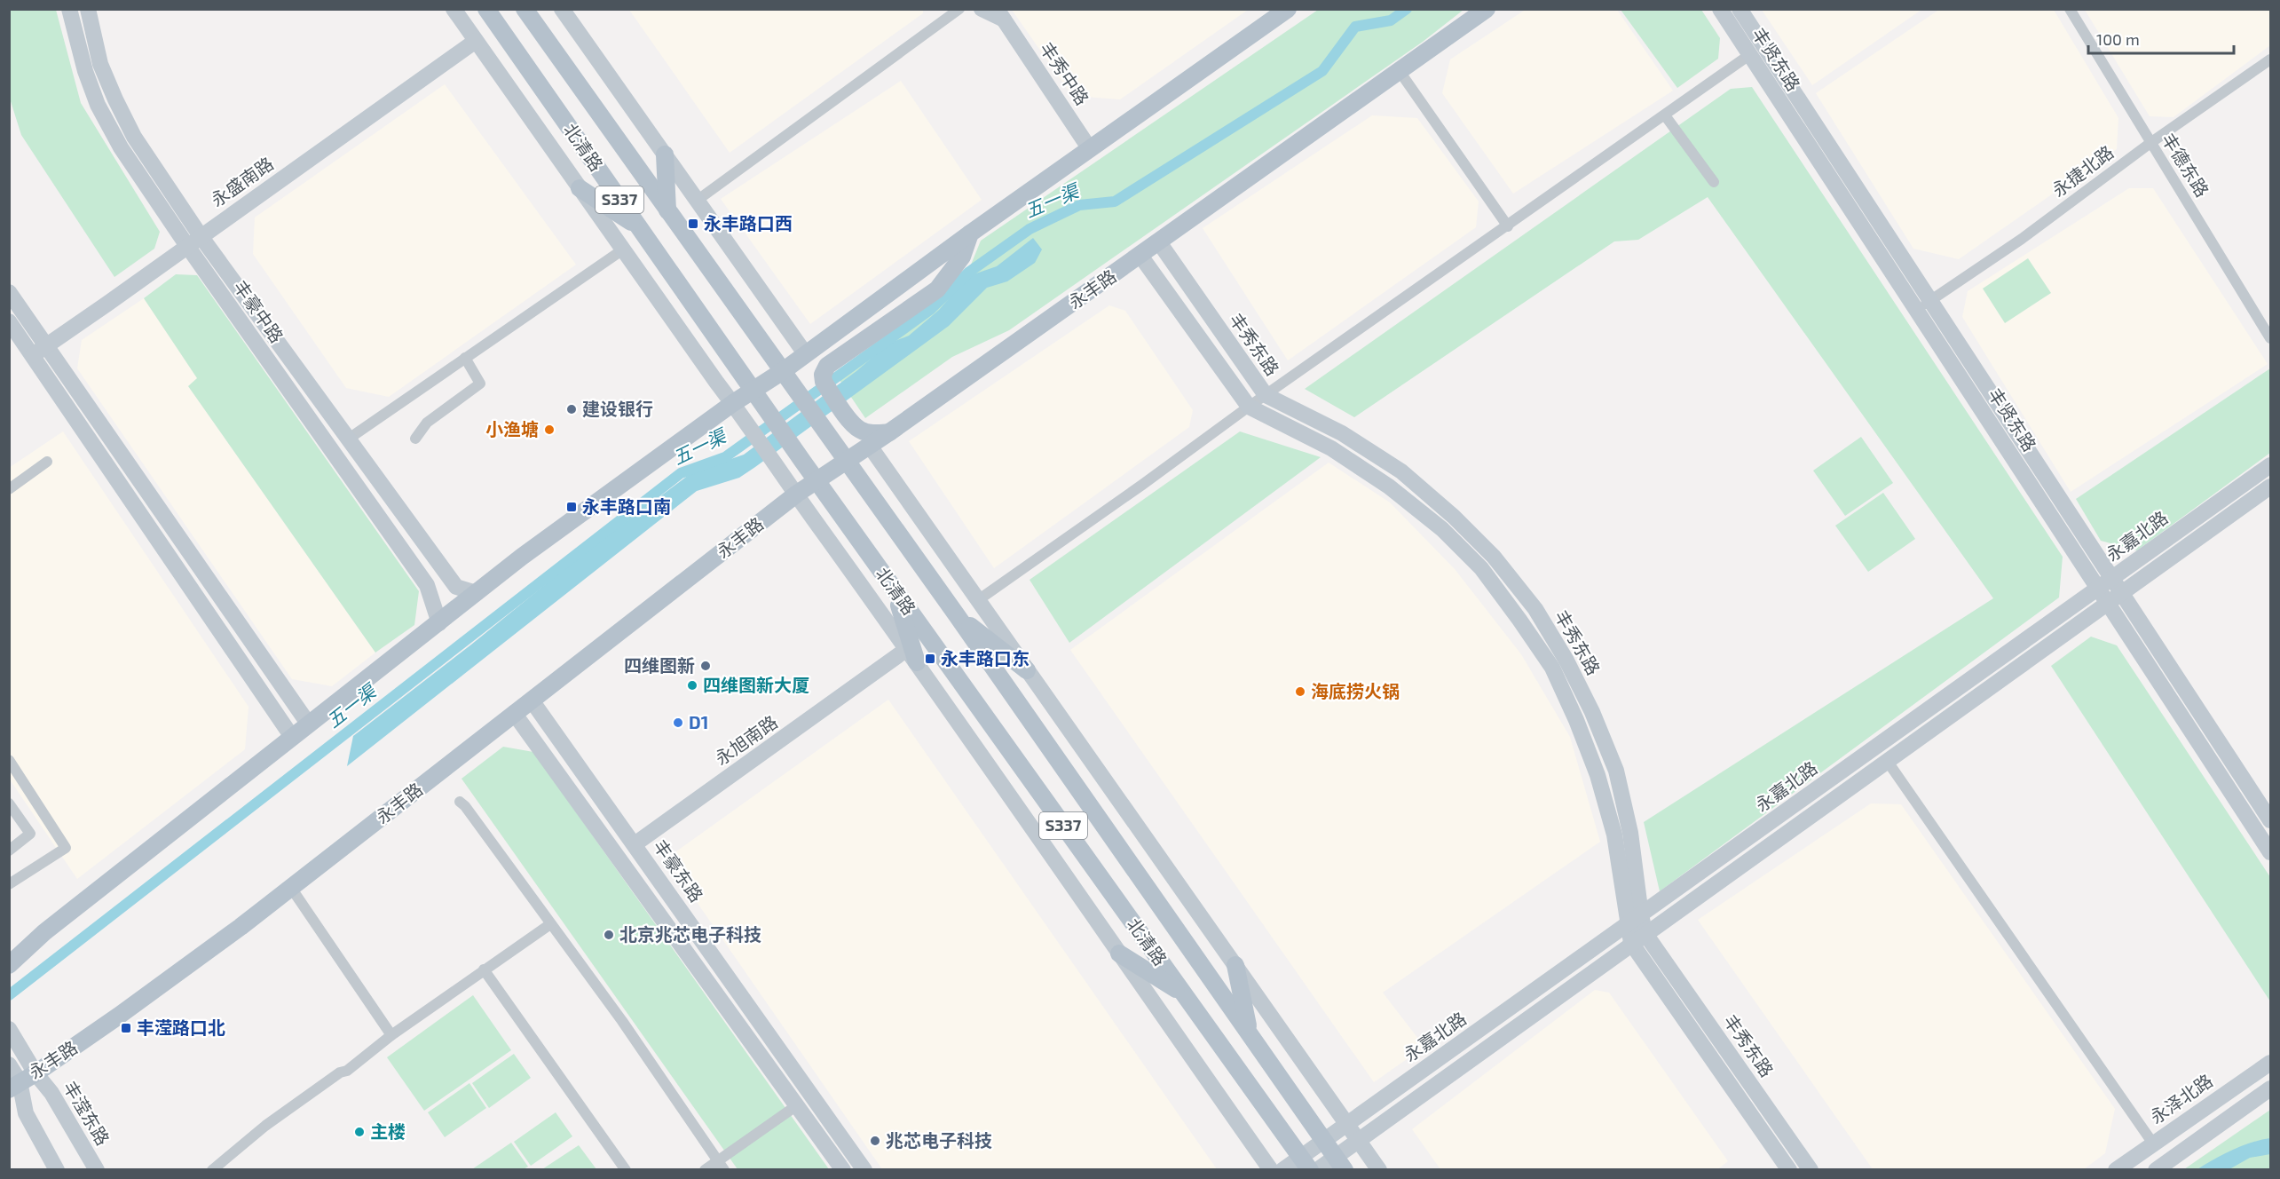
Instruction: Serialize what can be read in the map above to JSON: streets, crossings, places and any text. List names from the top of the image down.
{
  "streets": {
    "main road": ["北清路", "S337", "永丰路"],
    "street": [
      "丰贤东路",
      "丰秀中路",
      "丰德东路",
      "永捷北路",
      "永盛南路",
      "丰豪中路",
      "丰秀东路",
      "永嘉北路",
      "永旭南路",
      "丰豪东路",
      "永泽北路",
      "丰滢东路"
    ]
  },
  "crossings": [
    ["丰贤东路", "永捷北路"],
    ["丰贤东路", "永嘉北路"],
    ["北清路", "永盛南路"],
    ["北清路", "永丰路"],
    ["北清路", "永嘉北路"],
    ["北清路", "永旭南路"],
    ["丰德东路", "永捷北路"],
    ["永盛南路", "丰豪中路"],
    ["永丰路", "丰秀东路"],
    ["永丰路", "丰豪东路"],
    ["永丰路", "丰滢东路"],
    ["丰秀东路", "永嘉北路"],
    ["永旭南路", "丰豪东路"]
  ],
  "water": ["五一渠"],
  "places": {
    "transit": [
      "永丰路口西",
      "永丰路口南",
      "永丰路口东",
      "丰滢路口北"
    ],
    "other": [
      "建设银行",
      "小渔塘",
      "四维图新",
      "四维图新大厦",
      "海底捞火锅",
      "D1",
      "北京兆芯电子科技",
      "主楼",
      "兆芯电子科技"
    ]
  },
  "scale_bar": "100 m"
}
